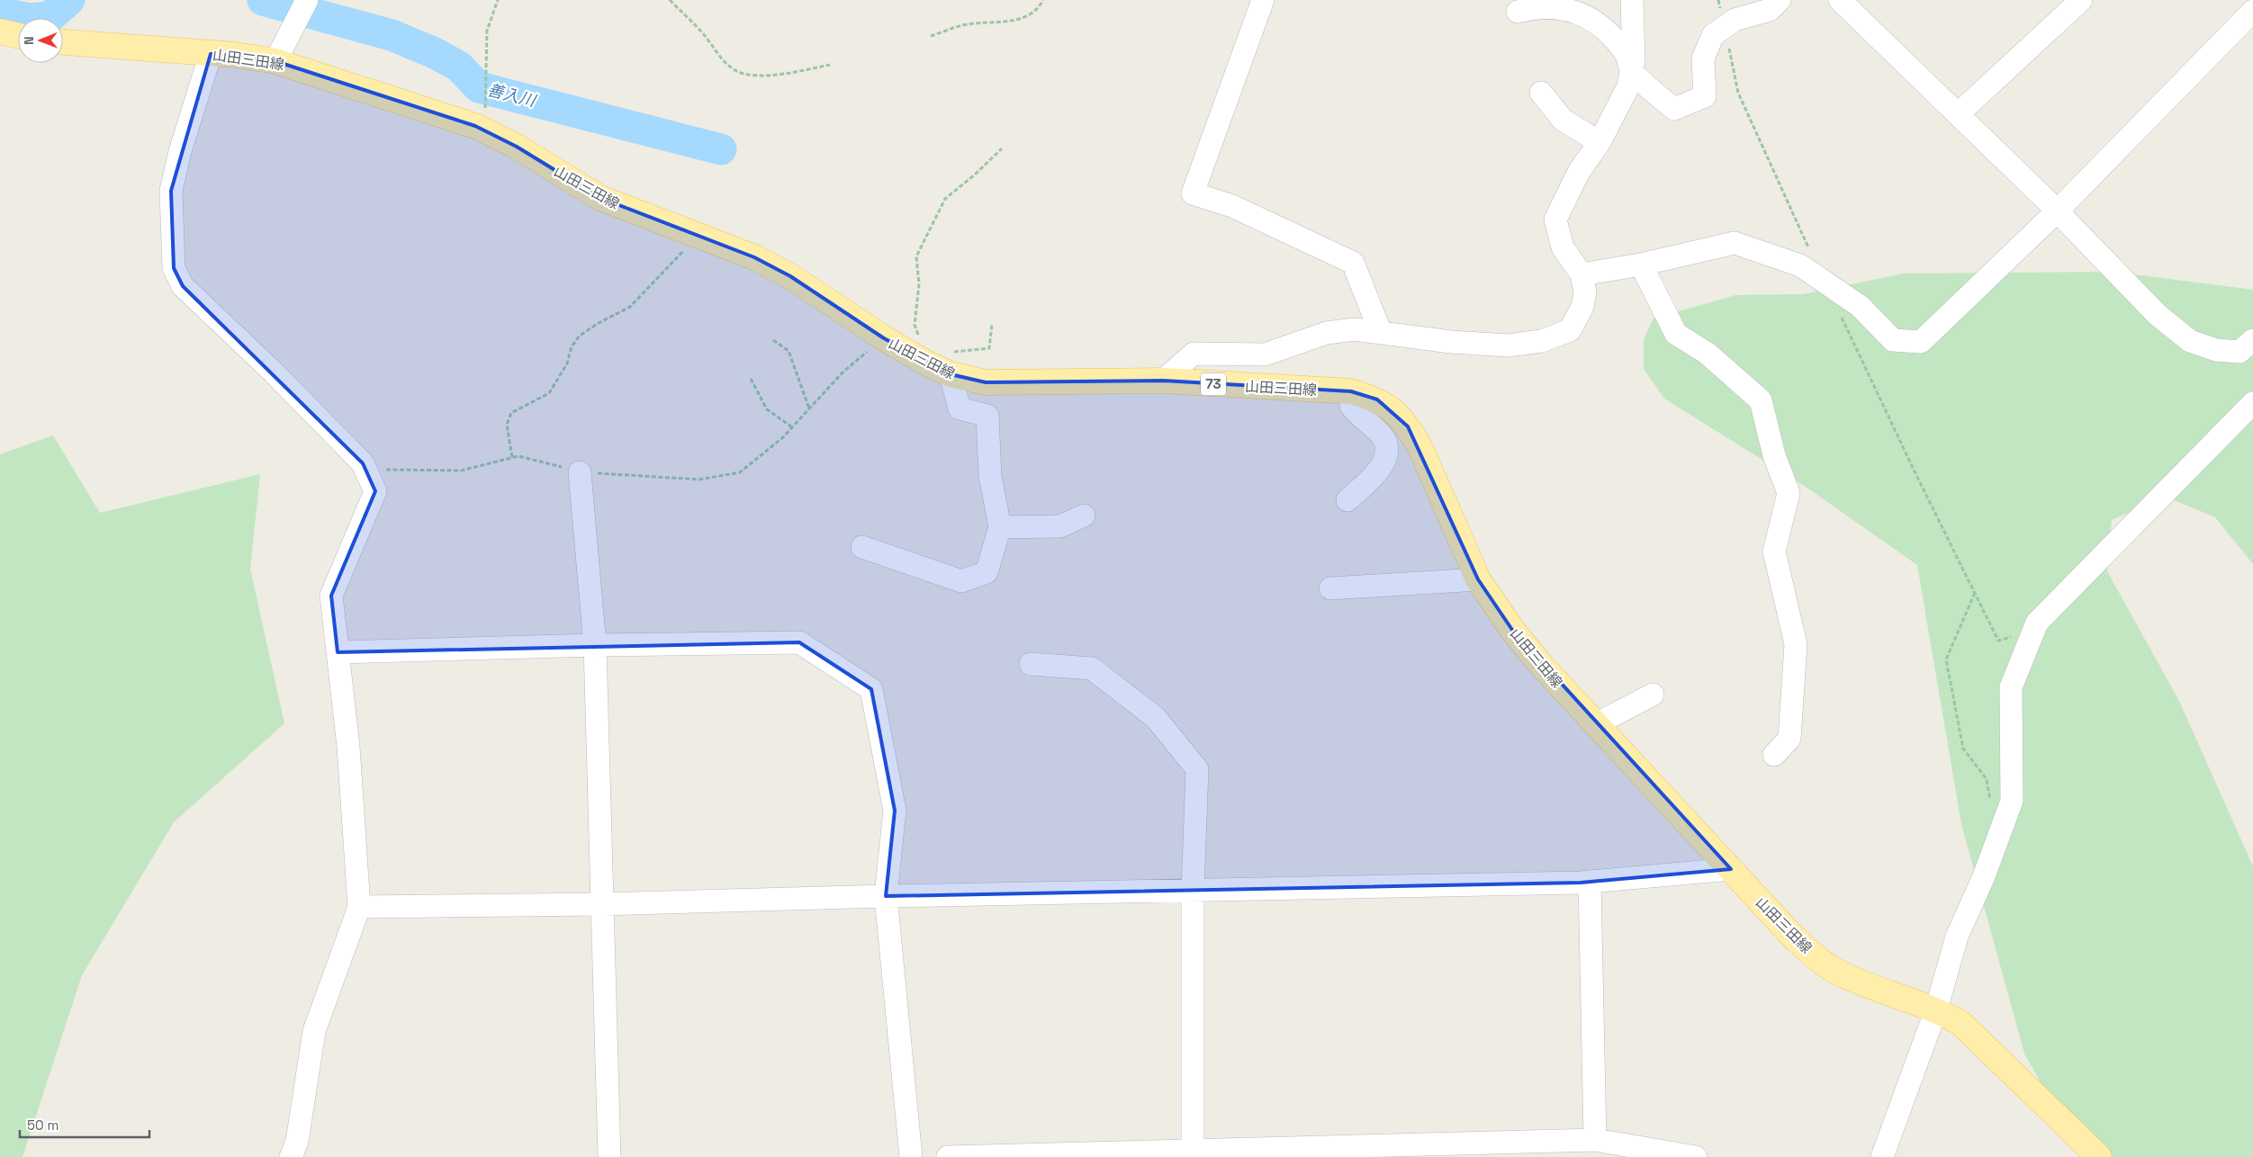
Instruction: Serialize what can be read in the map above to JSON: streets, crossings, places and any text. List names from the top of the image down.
{
  "streets": {
    "main road": ["山田三田線", "73"]
  },
  "water": ["善入川"],
  "scale_bar": "50 m",
  "north": "left"
}
